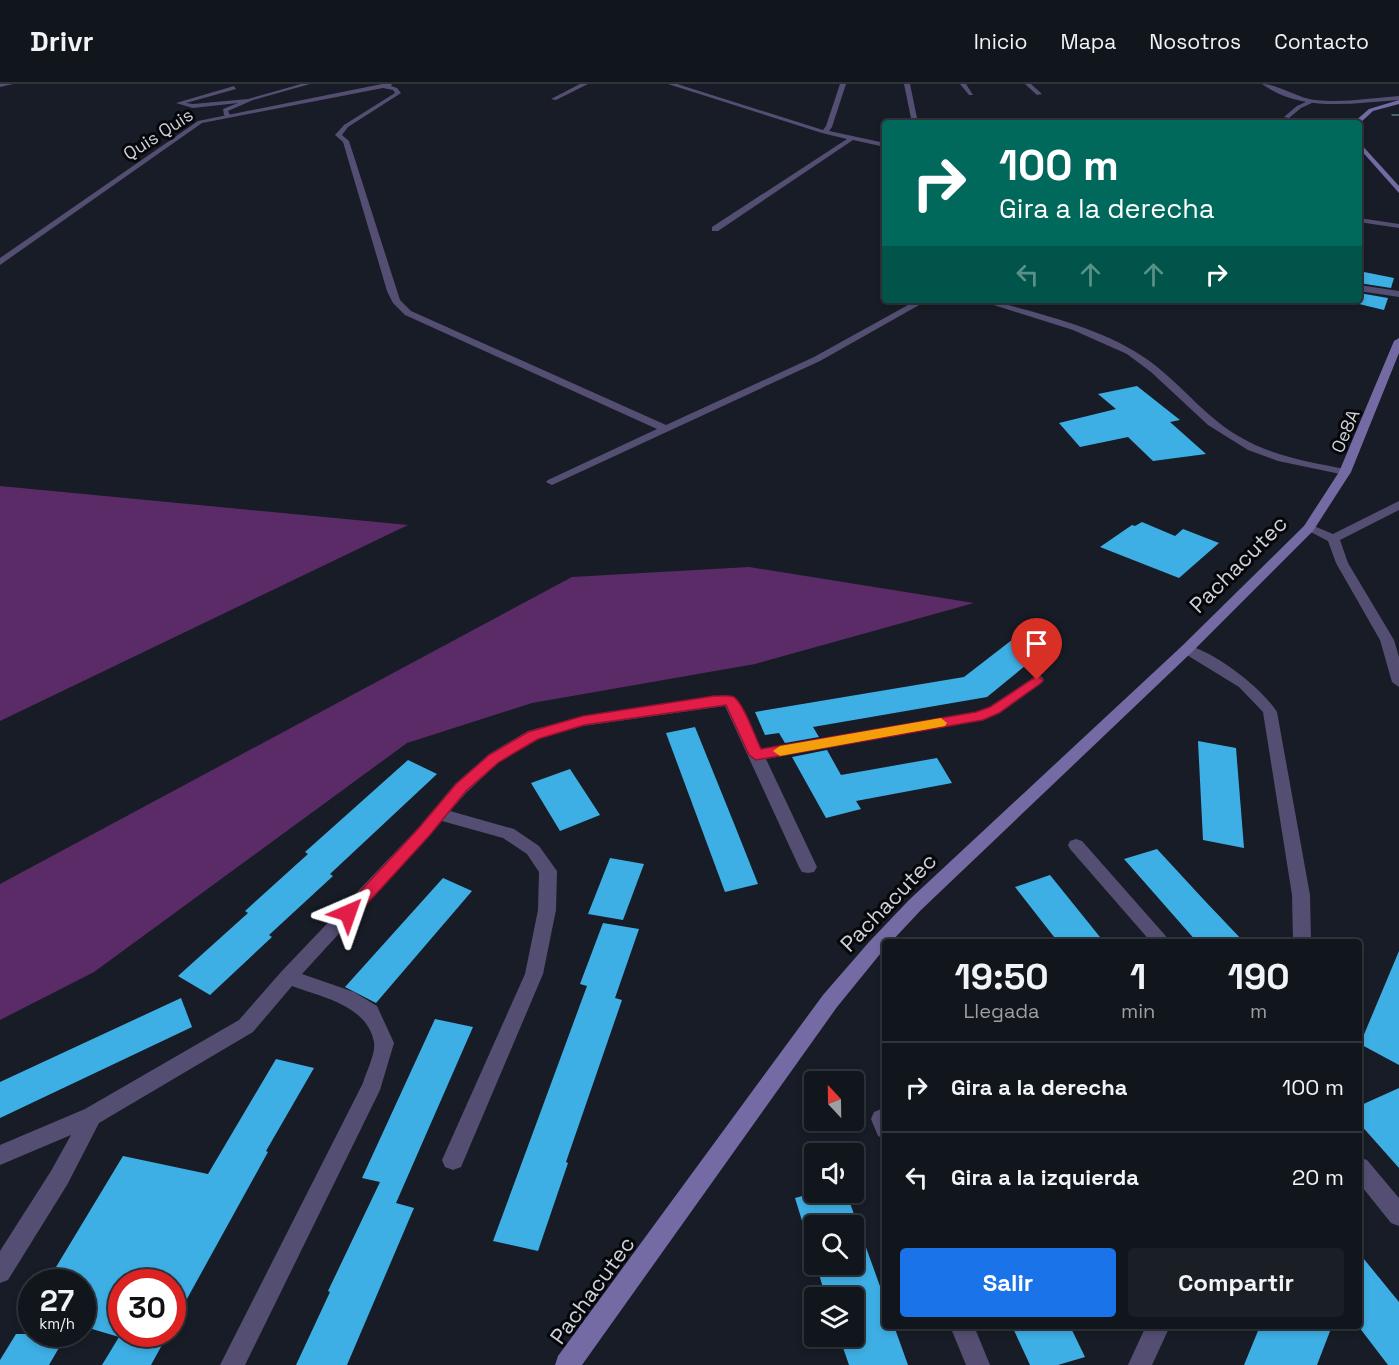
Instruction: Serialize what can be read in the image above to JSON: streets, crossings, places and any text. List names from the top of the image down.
{
  "streets": {
    "street": ["Quis Quis", "Oe8A", "Pachacutec"]
  },
  "crossings": [
    ["Oe8A", "Pachacutec"]
  ],
  "north": "top",
  "page": {
    "header": "Drivr",
    "nav": [
      "Inicio",
      "Mapa",
      "Nosotros",
      "Contacto"
    ],
    "turn": ["100 m", "Gira a la derecha"],
    "eta": [
      "19:50",
      "Llegada",
      "1",
      "min",
      "190",
      "m"
    ],
    "list": [
      {
        "name": "Gira a la derecha",
        "value": "100 m"
      },
      {
        "name": "Gira a la izquierda",
        "value": "20 m"
      }
    ],
    "buttons": ["Salir", "Compartir"],
    "speed": "27 km/h",
    "limit": "30"
  }
}
